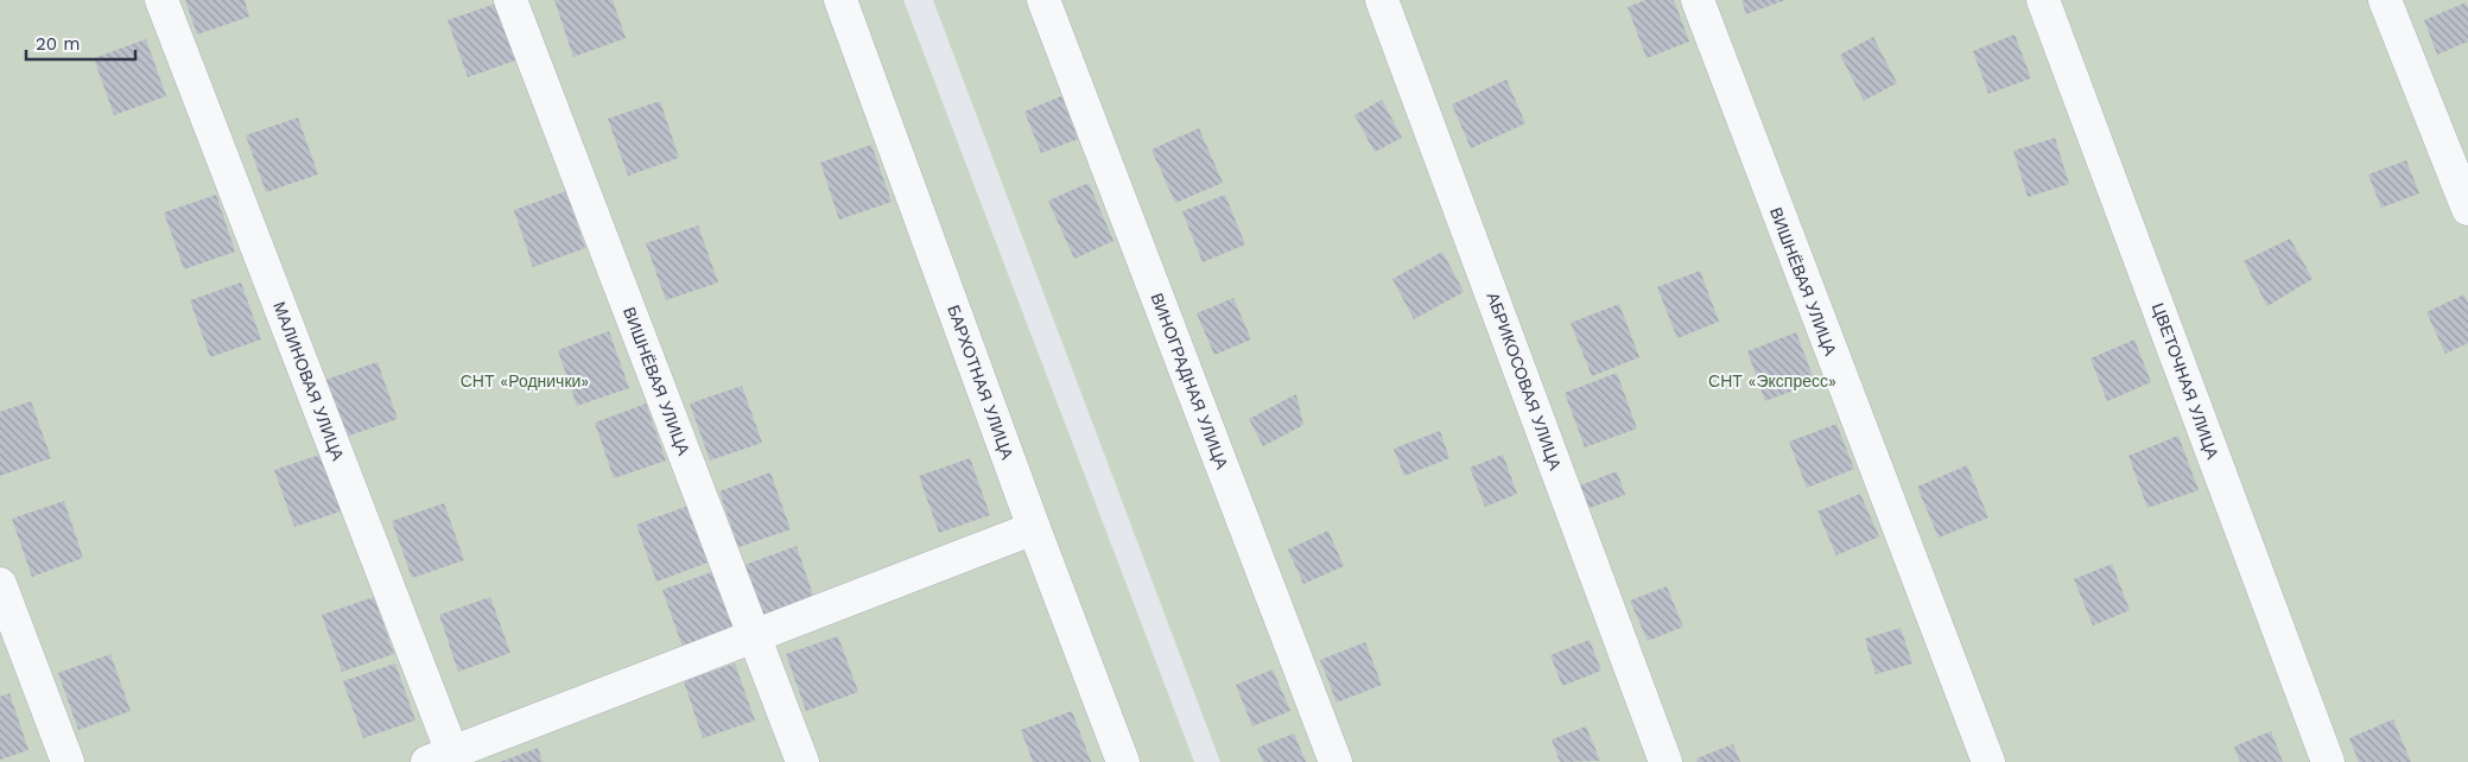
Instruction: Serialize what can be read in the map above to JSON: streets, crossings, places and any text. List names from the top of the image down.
{
  "streets": {
    "street": [
      "ВИШНЁВАЯ УЛИЦА",
      "МАЛИНОВАЯ УЛИЦА",
      "ВИНОГРАДНАЯ УЛИЦА",
      "АБРИКОСОВАЯ УЛИЦА",
      "ЦВЕТОЧНАЯ УЛИЦА",
      "БАРХОТНАЯ УЛИЦА"
    ]
  },
  "parks": ["СНТ «Роднички»", "СНТ «Экспресс»"],
  "scale_bar": "20 m"
}
